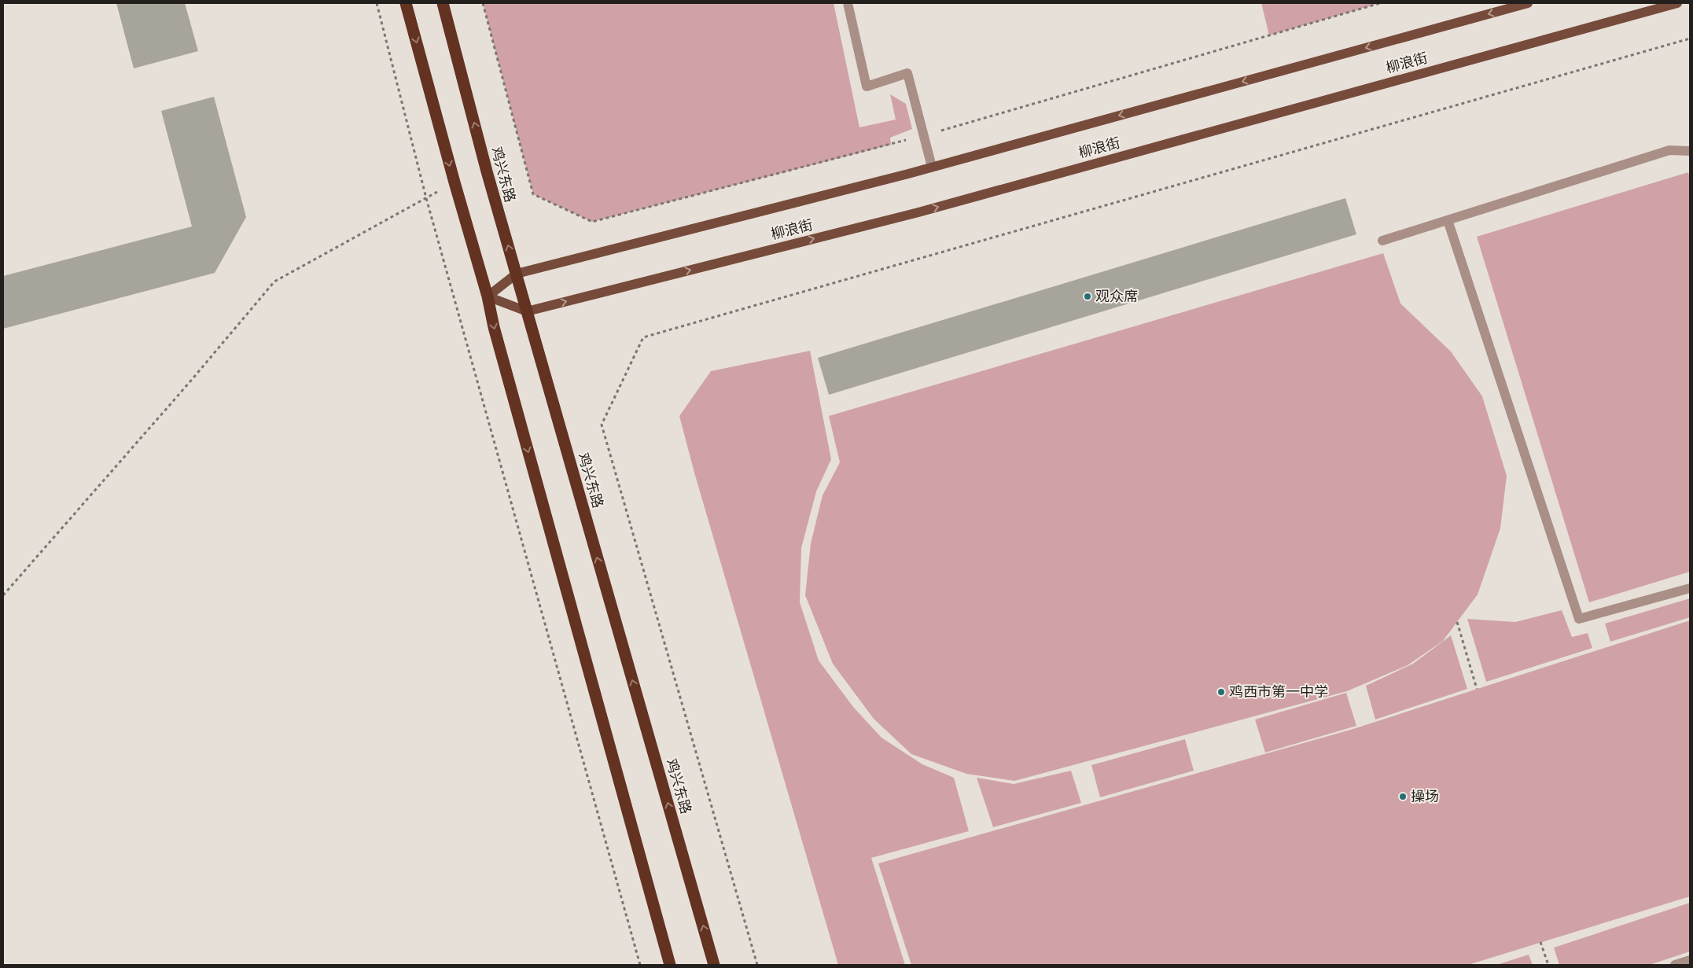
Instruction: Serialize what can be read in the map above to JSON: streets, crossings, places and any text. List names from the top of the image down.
{
  "streets": {
    "highway": ["鸡兴东路"],
    "main road": ["柳浪街"]
  },
  "crossings": [
    ["柳浪街", "鸡兴东路"]
  ],
  "places": ["观众席", "鸡西市第一中学", "操场"]
}
